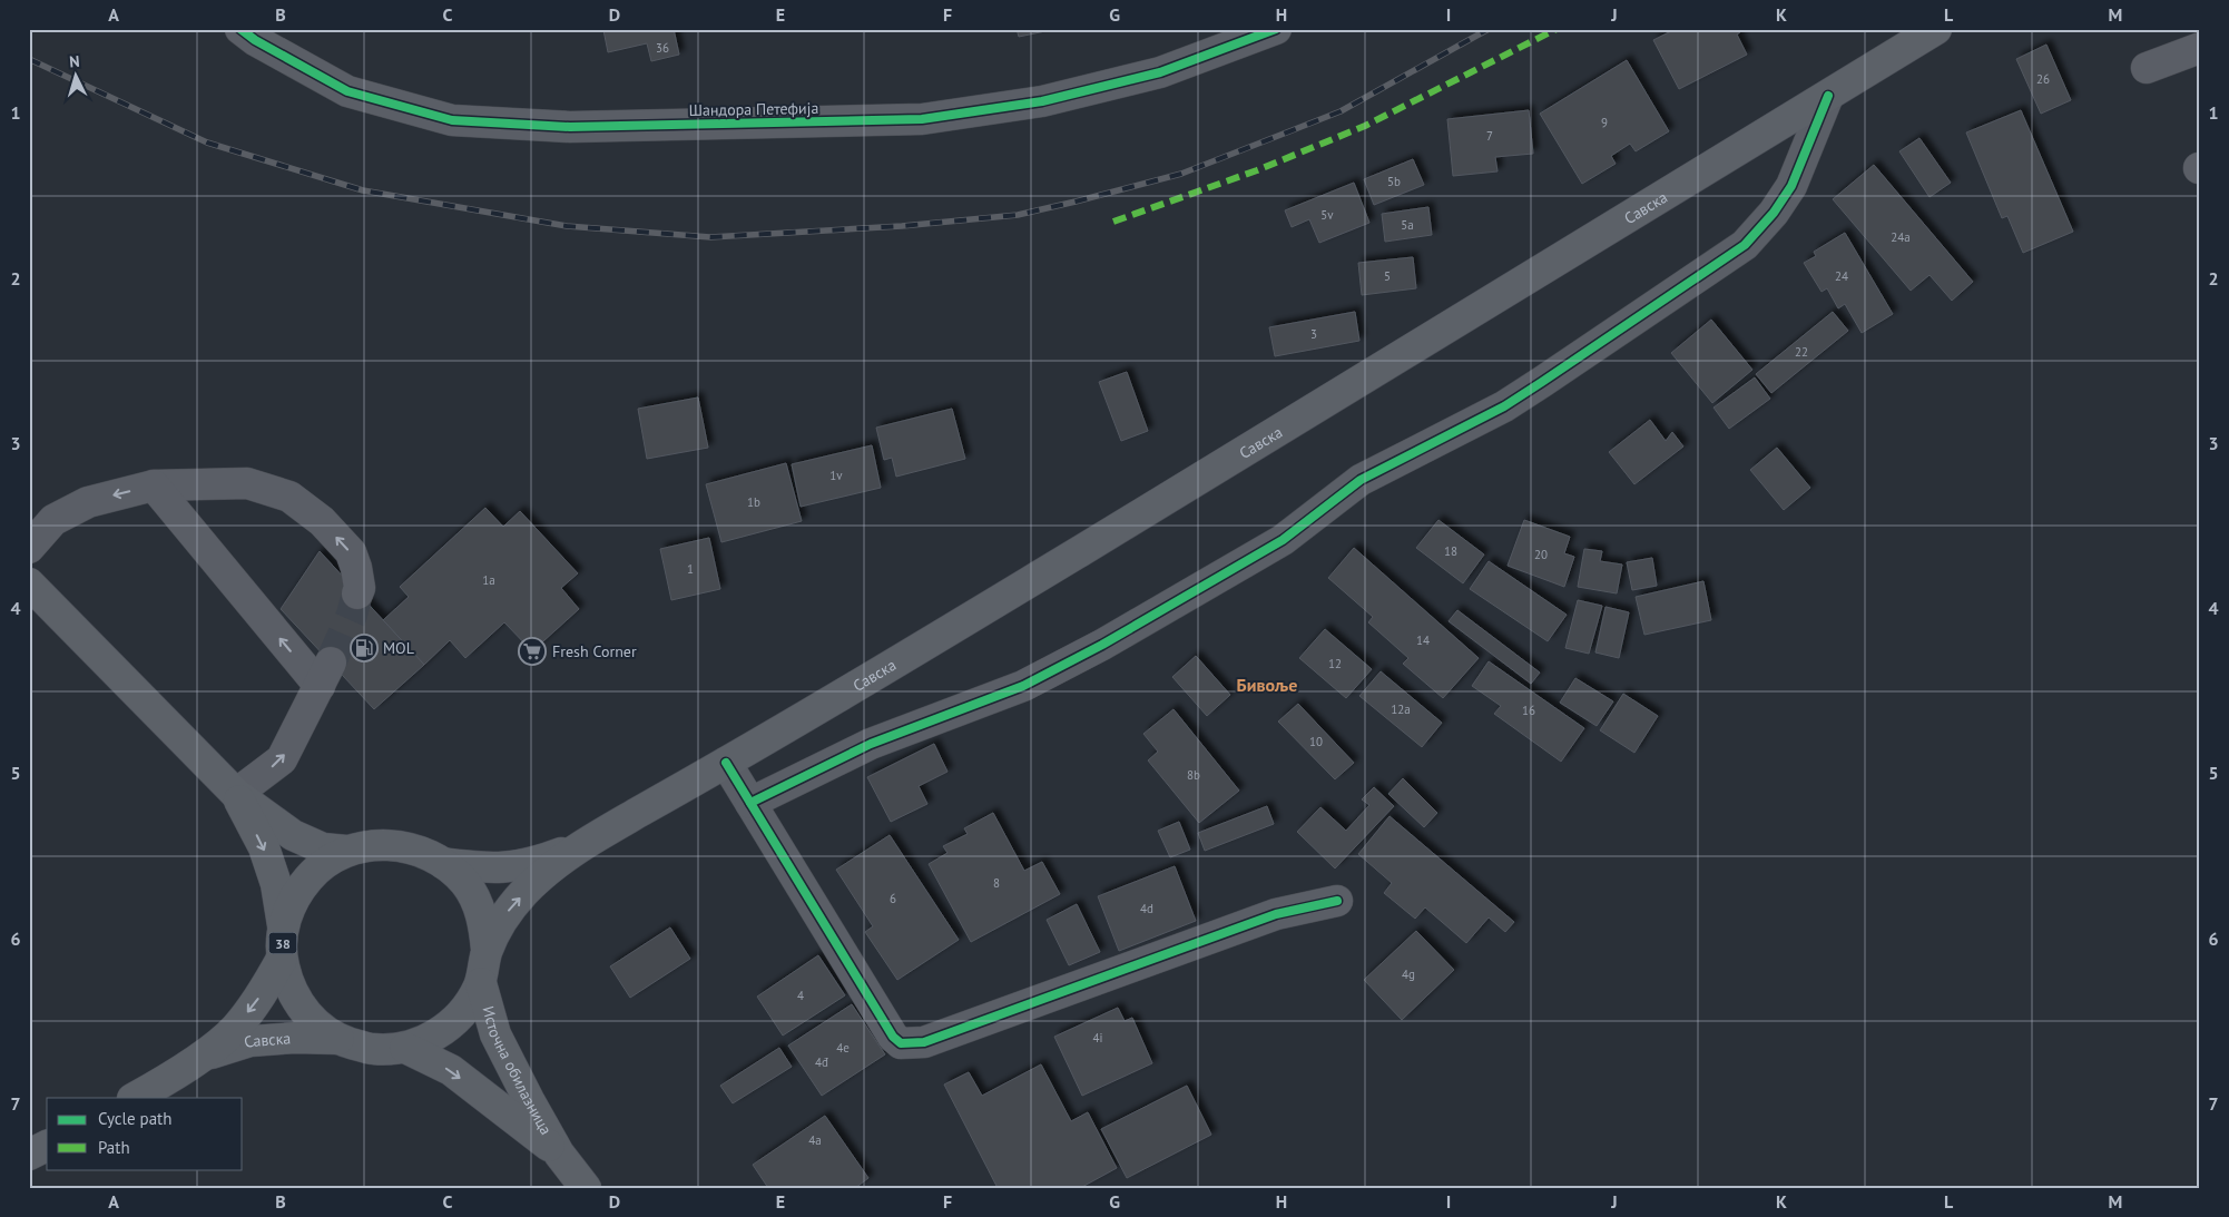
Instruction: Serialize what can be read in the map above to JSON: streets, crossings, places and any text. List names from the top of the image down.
{
  "streets": {
    "main road": ["Савска", "38", "Источна обилазница"],
    "street": ["Шандора Петефија"]
  },
  "crossings": [
    ["Савска", "38"],
    ["38", "Источна обилазница"]
  ],
  "one_way": ["Источна обилазница"],
  "districts": ["Бивоље"],
  "places": {
    "fuel station": ["MOL"],
    "supermarket": ["Fresh Corner"]
  },
  "house_numbers": [
    "36",
    "26",
    "9",
    "7",
    "5b",
    "5v",
    "5a",
    "24a",
    "5",
    "24",
    "3",
    "22",
    "1v",
    "1b",
    "18",
    "20",
    "1",
    "1a",
    "14",
    "12",
    "12a",
    "16",
    "10",
    "8b",
    "8",
    "6",
    "4d",
    "4g",
    "4",
    "4i",
    "4e",
    "4đ",
    "4a"
  ],
  "legend": ["Cycle path", "Path"],
  "north": "top",
  "grid": {
    "columns": [
      "A",
      "B",
      "C",
      "D",
      "E",
      "F",
      "G",
      "H",
      "I",
      "J",
      "K",
      "L",
      "M"
    ],
    "rows": [
      "1",
      "2",
      "3",
      "4",
      "5",
      "6",
      "7"
    ]
  }
}
